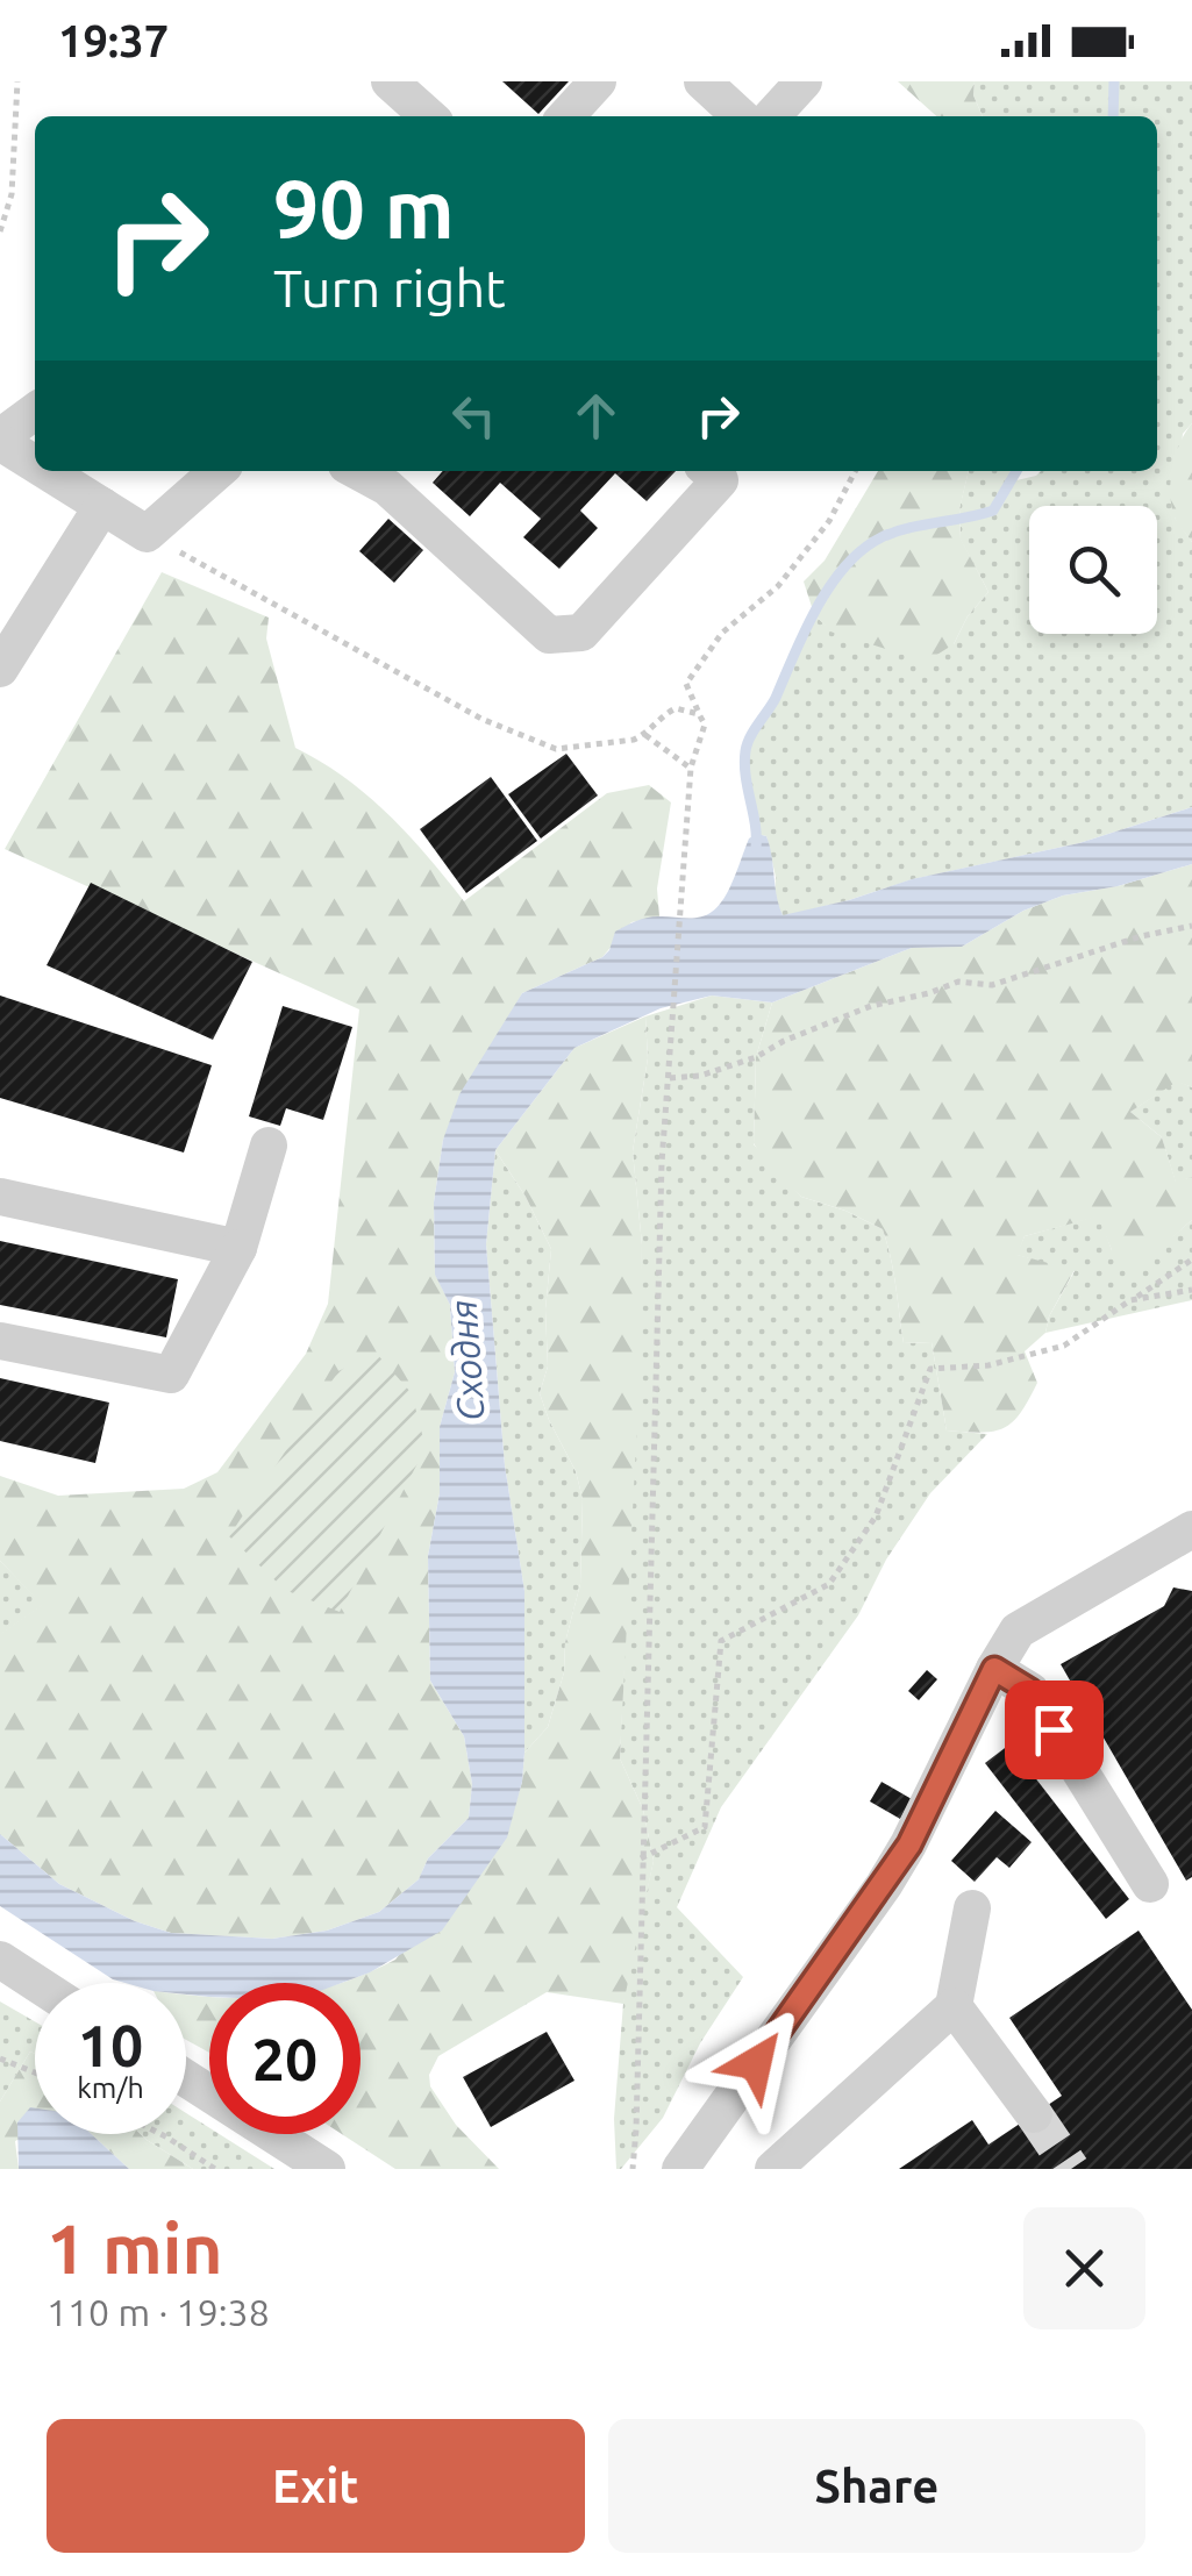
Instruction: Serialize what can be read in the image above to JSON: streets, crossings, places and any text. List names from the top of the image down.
{
  "water": ["Сходня"],
  "page": {
    "status": "19:37",
    "turn": ["90 m", "Turn right"],
    "speed": "10 km/h",
    "limit": "20",
    "heading": ["1 min", "110 m · 19:38"],
    "buttons": ["Exit", "Share"]
  }
}
